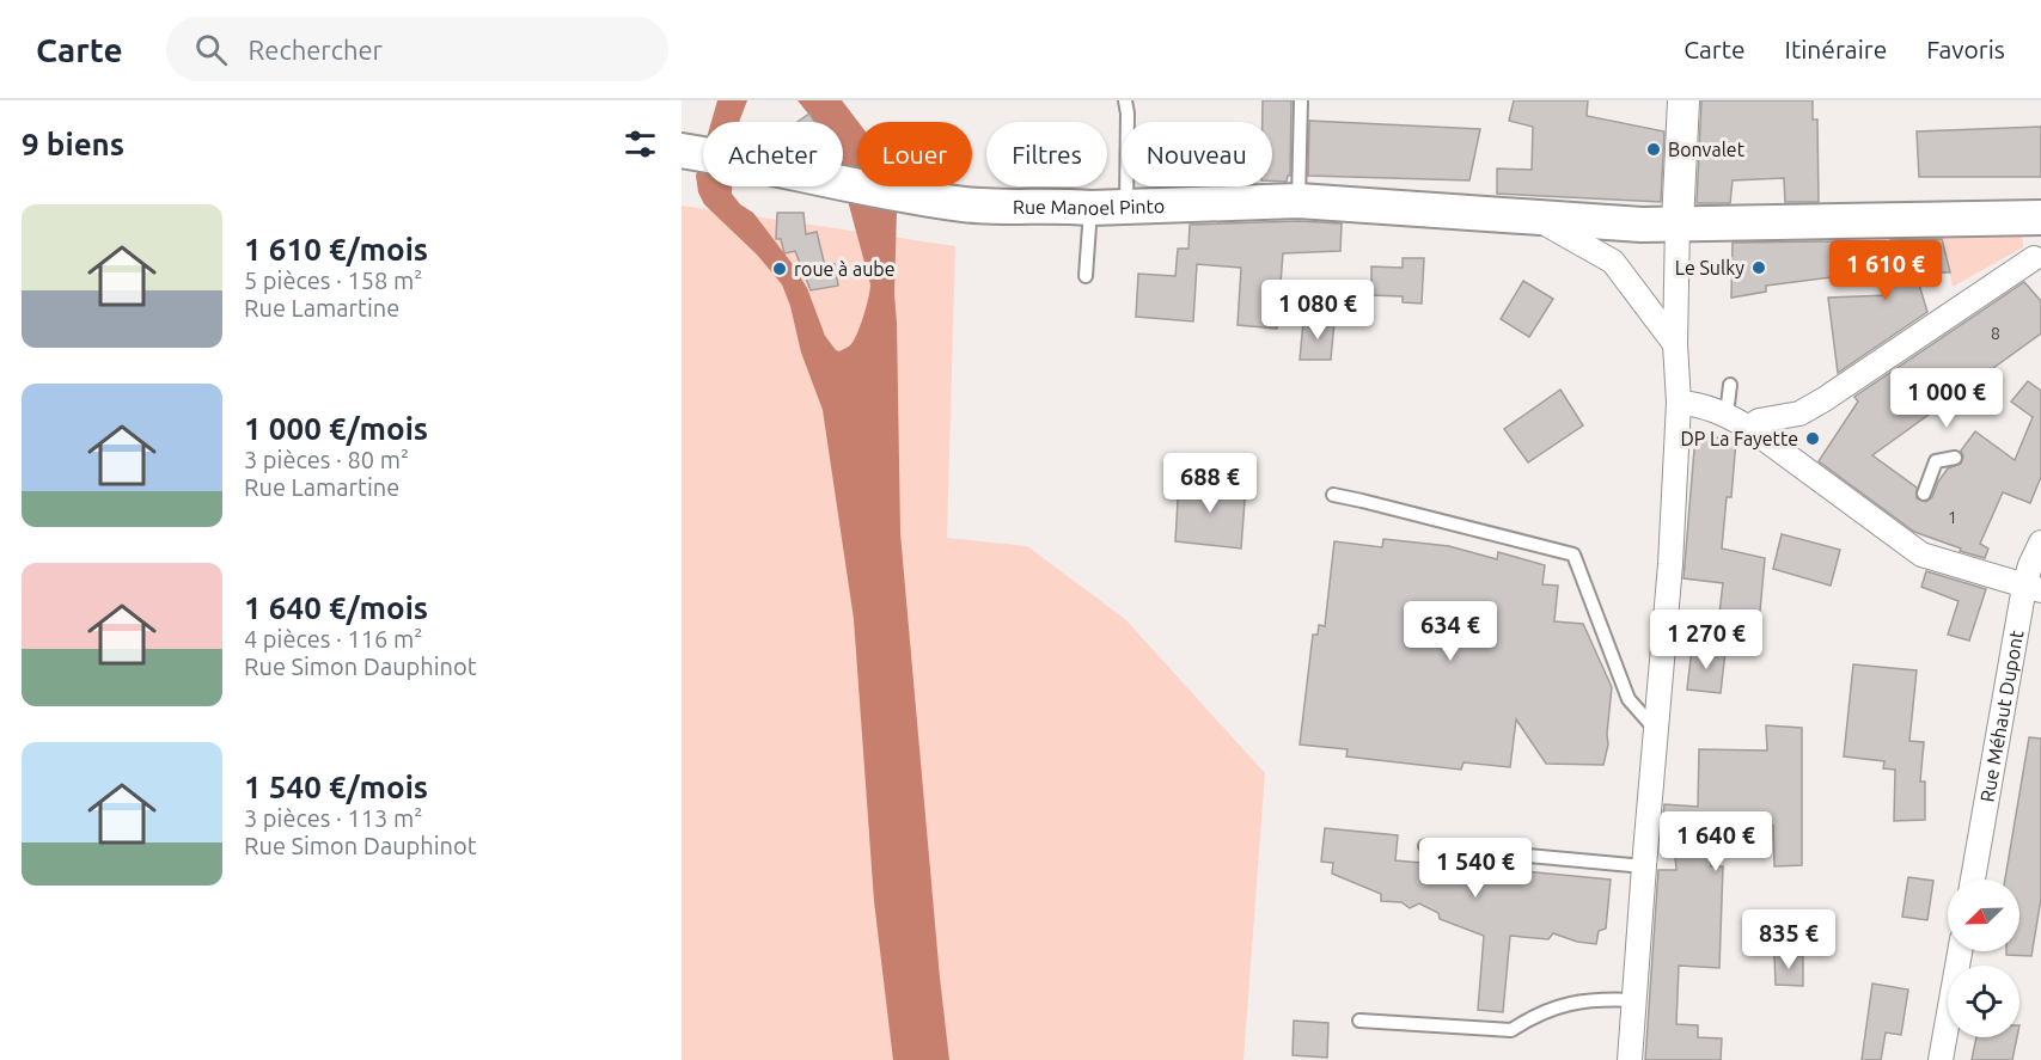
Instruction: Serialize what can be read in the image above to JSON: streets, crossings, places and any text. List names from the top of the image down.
{
  "streets": {
    "main road": ["Rue Manoel Pinto"],
    "street": ["Rue Méhaut Dupont"]
  },
  "places": [
    "Bonvalet",
    "Le Sulky",
    "roue à aube",
    "DP La Fayette"
  ],
  "house_numbers": ["8", "1"],
  "north": "bottom left",
  "page": {
    "header": "Carte",
    "search": "Rechercher",
    "nav": ["Carte", "Itinéraire", "Favoris"],
    "heading": "9 biens",
    "chip": [
      "Acheter",
      "Louer",
      "Filtres",
      "Nouveau"
    ],
    "list": [
      {
        "name": "1 610 €/mois",
        "note": "5 pièces · 158 m² · Rue Lamartine"
      },
      {
        "name": "1 000 €/mois",
        "note": "3 pièces · 80 m² · Rue Lamartine"
      },
      {
        "name": "1 640 €/mois",
        "note": "4 pièces · 116 m² · Rue Simon Dauphinot"
      },
      {
        "name": "1 540 €/mois",
        "note": "3 pièces · 113 m² · Rue Simon Dauphinot"
      }
    ],
    "price": [
      "1 610 €",
      "1 080 €",
      "1 000 €",
      "688 €",
      "634 €",
      "1 270 €",
      "1 640 €",
      "1 540 €",
      "835 €"
    ]
  }
}
